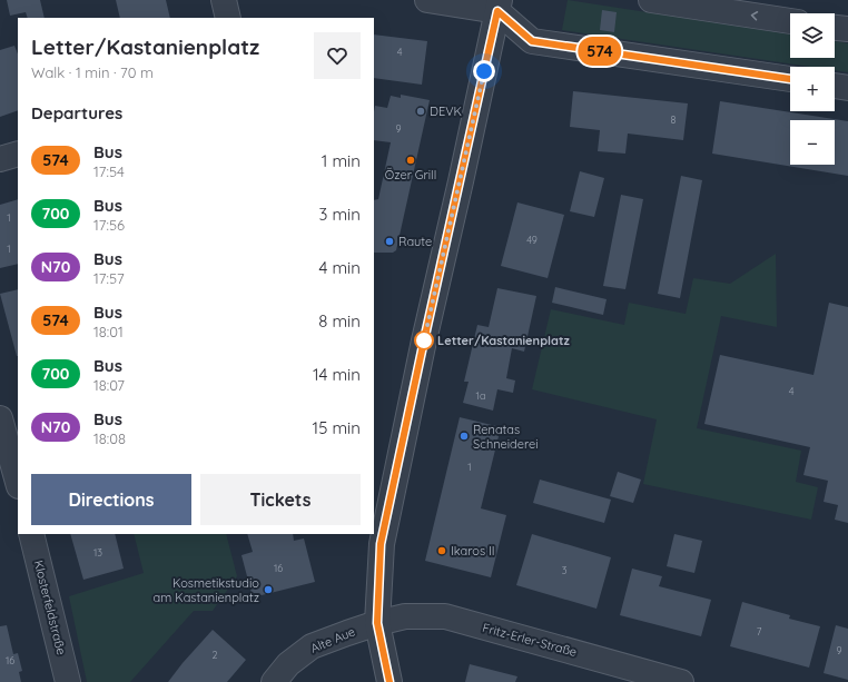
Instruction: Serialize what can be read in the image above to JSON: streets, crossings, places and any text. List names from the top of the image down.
{
  "streets": {
    "street": ["Klosterfeldstraße", "Alte Aue", "Fritz-Erler-Straße"]
  },
  "crossings": [
    ["Alte Aue", "Fritz-Erler-Straße"]
  ],
  "places": [
    "DEVK",
    "Özer Grill",
    "Raute",
    "Letter/Kastanienplatz",
    "Renatas Schneiderei",
    "Ikaros II",
    "Kosmetikstudio am Kastanienplatz"
  ],
  "lines": ["bus line 574"],
  "house_numbers": [
    "4",
    "8",
    "9",
    "1",
    "49",
    "1",
    "4",
    "1a",
    "1",
    "13",
    "16",
    "3",
    "7",
    "9",
    "2",
    "16"
  ],
  "page": {
    "on_map": "574",
    "map_buttons": ["+", "−"],
    "heading": [
      ["Letter/Kastanienplatz", "Walk · 1 min · 70 m"],
      "Departures"
    ],
    "list": [
      {
        "mark": "574",
        "name": "Bus",
        "note": "17:54",
        "value": "1 min"
      },
      {
        "mark": "700",
        "name": "Bus",
        "note": "17:56",
        "value": "3 min"
      },
      {
        "mark": "N70",
        "name": "Bus",
        "note": "17:57",
        "value": "4 min"
      },
      {
        "mark": "574",
        "name": "Bus",
        "note": "18:01",
        "value": "8 min"
      },
      {
        "mark": "700",
        "name": "Bus",
        "note": "18:07",
        "value": "14 min"
      },
      {
        "mark": "N70",
        "name": "Bus",
        "note": "18:08",
        "value": "15 min"
      }
    ],
    "buttons": ["Directions", "Tickets"]
  }
}
